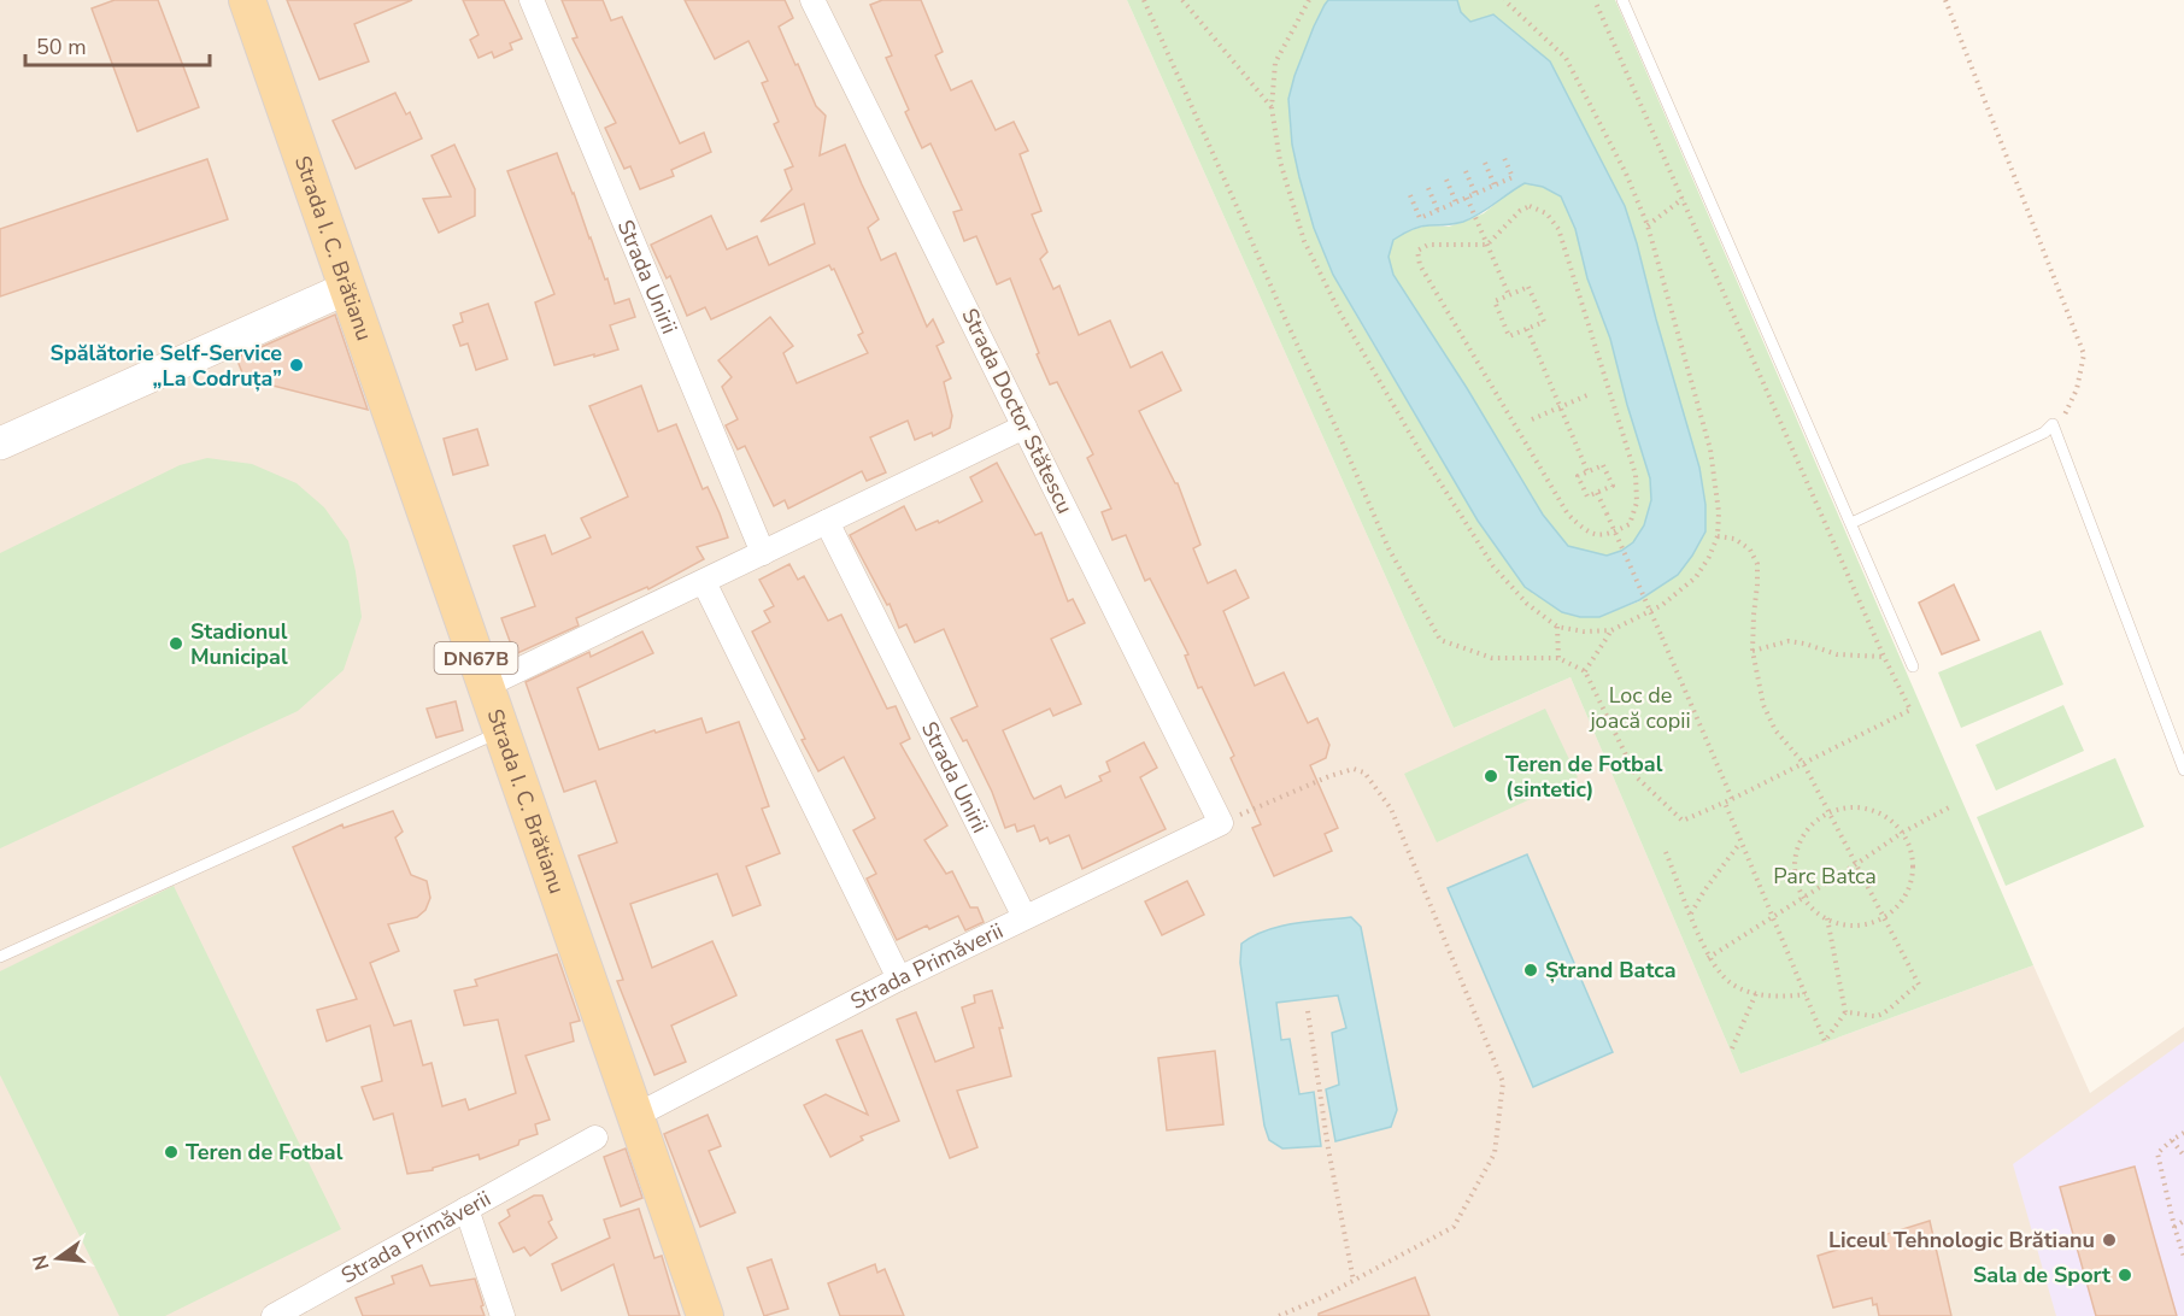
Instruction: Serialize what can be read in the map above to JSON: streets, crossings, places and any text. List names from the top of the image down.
{
  "streets": {
    "main road": ["Strada I. C. Brătianu", "DN67B"],
    "street": ["Strada Unirii", "Strada Doctor Stătescu", "Strada Primăverii"]
  },
  "crossings": [
    ["Strada I. C. Brătianu", "Strada Primăverii"],
    ["Strada Unirii", "Strada Primăverii"],
    ["Strada Doctor Stătescu", "Strada Primăverii"]
  ],
  "parks": ["Loc de joacă copii", "Parc Batca"],
  "places": [
    "Spălătorie Self-Service „La Codruța”",
    "Stadionul Municipal",
    "Teren de Fotbal (sintetic)",
    "Ștrand Batca",
    "Teren de Fotbal",
    "Liceul Tehnologic Brătianu",
    "Sala de Sport"
  ],
  "scale_bar": "50 m",
  "north": "left"
}
